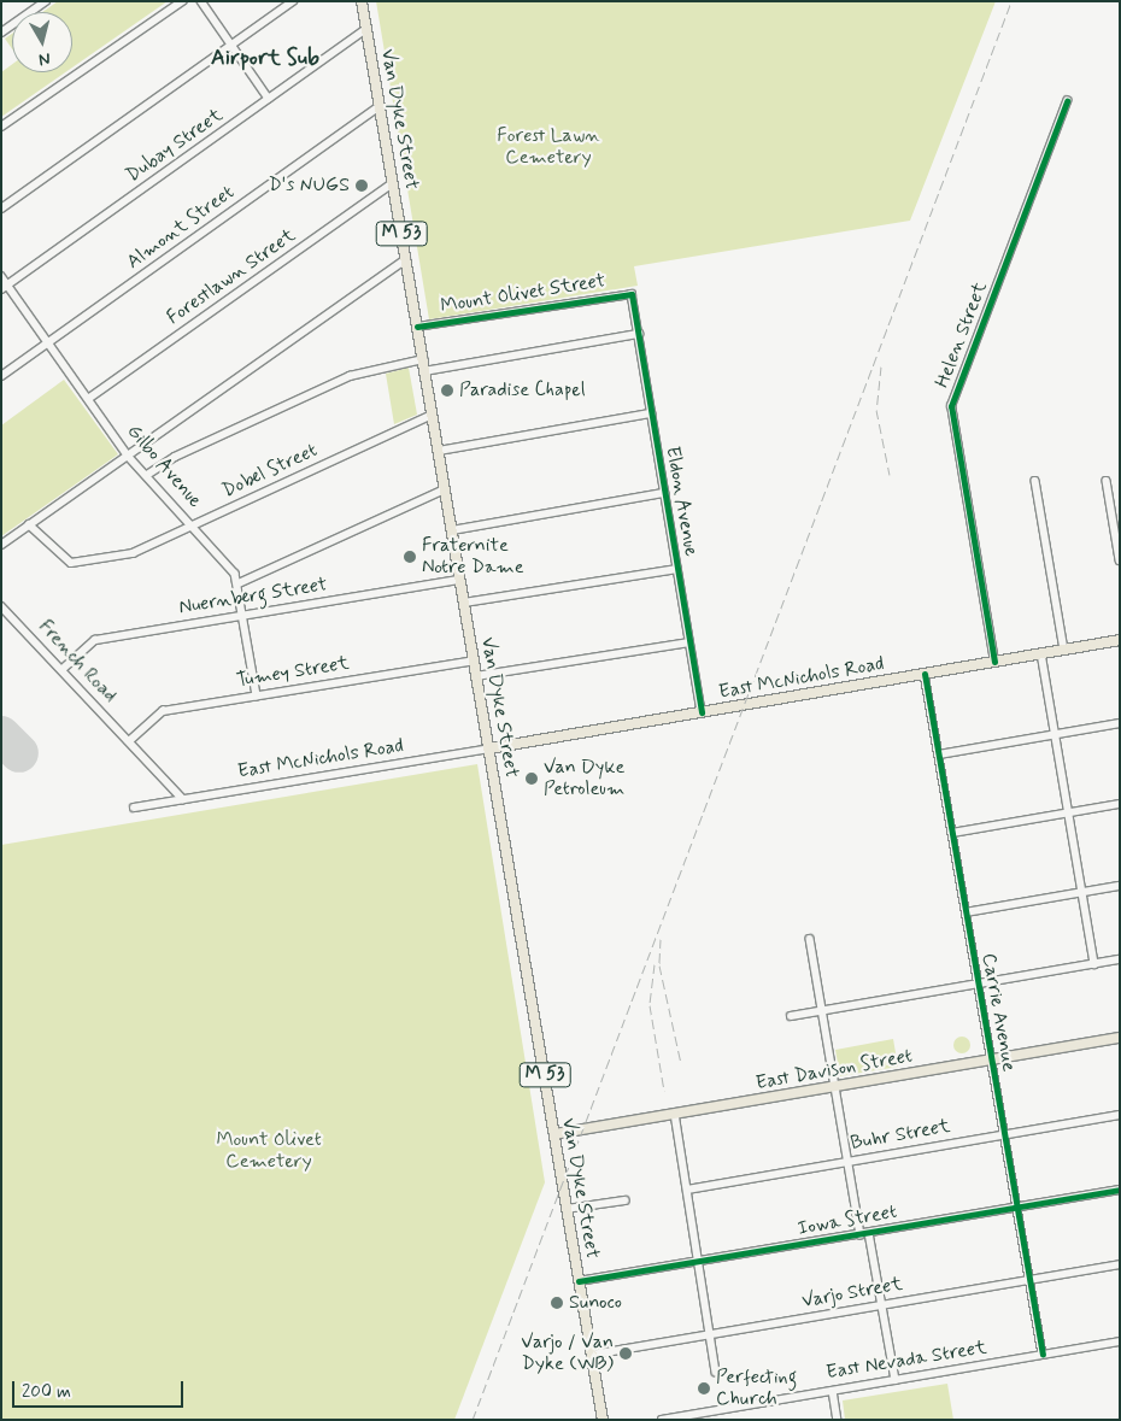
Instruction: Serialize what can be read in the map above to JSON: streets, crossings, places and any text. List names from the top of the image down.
{
  "streets": {
    "main road": [
      "Van Dyke Street",
      "M 53",
      "East McNichols Road",
      "East Davison Street"
    ],
    "street": [
      "Dubay Street",
      "Almont Street",
      "Forestlawn Street",
      "Mount Olivet Street",
      "Helen Street",
      "Gilbo Avenue",
      "Dobel Street",
      "Eldon Avenue",
      "Nuernberg Street",
      "French Road",
      "Tumey Street",
      "Carrie Avenue",
      "Buhr Street",
      "Iowa Street",
      "Varjo Street",
      "East Nevada Street"
    ]
  },
  "crossings": [
    ["Van Dyke Street", "Dubay Street"],
    ["Van Dyke Street", "Almont Street"],
    ["Van Dyke Street", "Forestlawn Street"],
    ["Van Dyke Street", "Mount Olivet Street"],
    ["Van Dyke Street", "Dobel Street"],
    ["Van Dyke Street", "Nuernberg Street"],
    ["Van Dyke Street", "Tumey Street"],
    ["Van Dyke Street", "East McNichols Road"],
    ["Van Dyke Street", "East Davison Street"],
    ["Van Dyke Street", "Iowa Street"],
    ["Van Dyke Street", "Varjo Street"],
    ["Dubay Street", "Gilbo Avenue"],
    ["Almont Street", "Gilbo Avenue"],
    ["Forestlawn Street", "Gilbo Avenue"],
    ["Mount Olivet Street", "Eldon Avenue"],
    ["Helen Street", "East McNichols Road"],
    ["Gilbo Avenue", "Dobel Street"],
    ["Gilbo Avenue", "Nuernberg Street"],
    ["Gilbo Avenue", "Tumey Street"],
    ["Eldon Avenue", "East McNichols Road"],
    ["Nuernberg Street", "French Road"],
    ["French Road", "Tumey Street"],
    ["French Road", "East McNichols Road"],
    ["East McNichols Road", "Carrie Avenue"],
    ["Carrie Avenue", "East Davison Street"],
    ["Carrie Avenue", "Buhr Street"],
    ["Carrie Avenue", "Iowa Street"],
    ["Carrie Avenue", "Varjo Street"],
    ["Carrie Avenue", "East Nevada Street"]
  ],
  "districts": ["Airport Sub"],
  "parks": ["Forest Lawn Cemetery", "Mount Olivet Cemetery"],
  "places": [
    "D's NUGS",
    "Paradise Chapel",
    "Fraternite Notre Dame",
    "Van Dyke Petroleum",
    "Sunoco",
    "Varjo / Van Dyke (WB)",
    "Perfecting Church"
  ],
  "scale_bar": "200 m",
  "north": "bottom"
}
